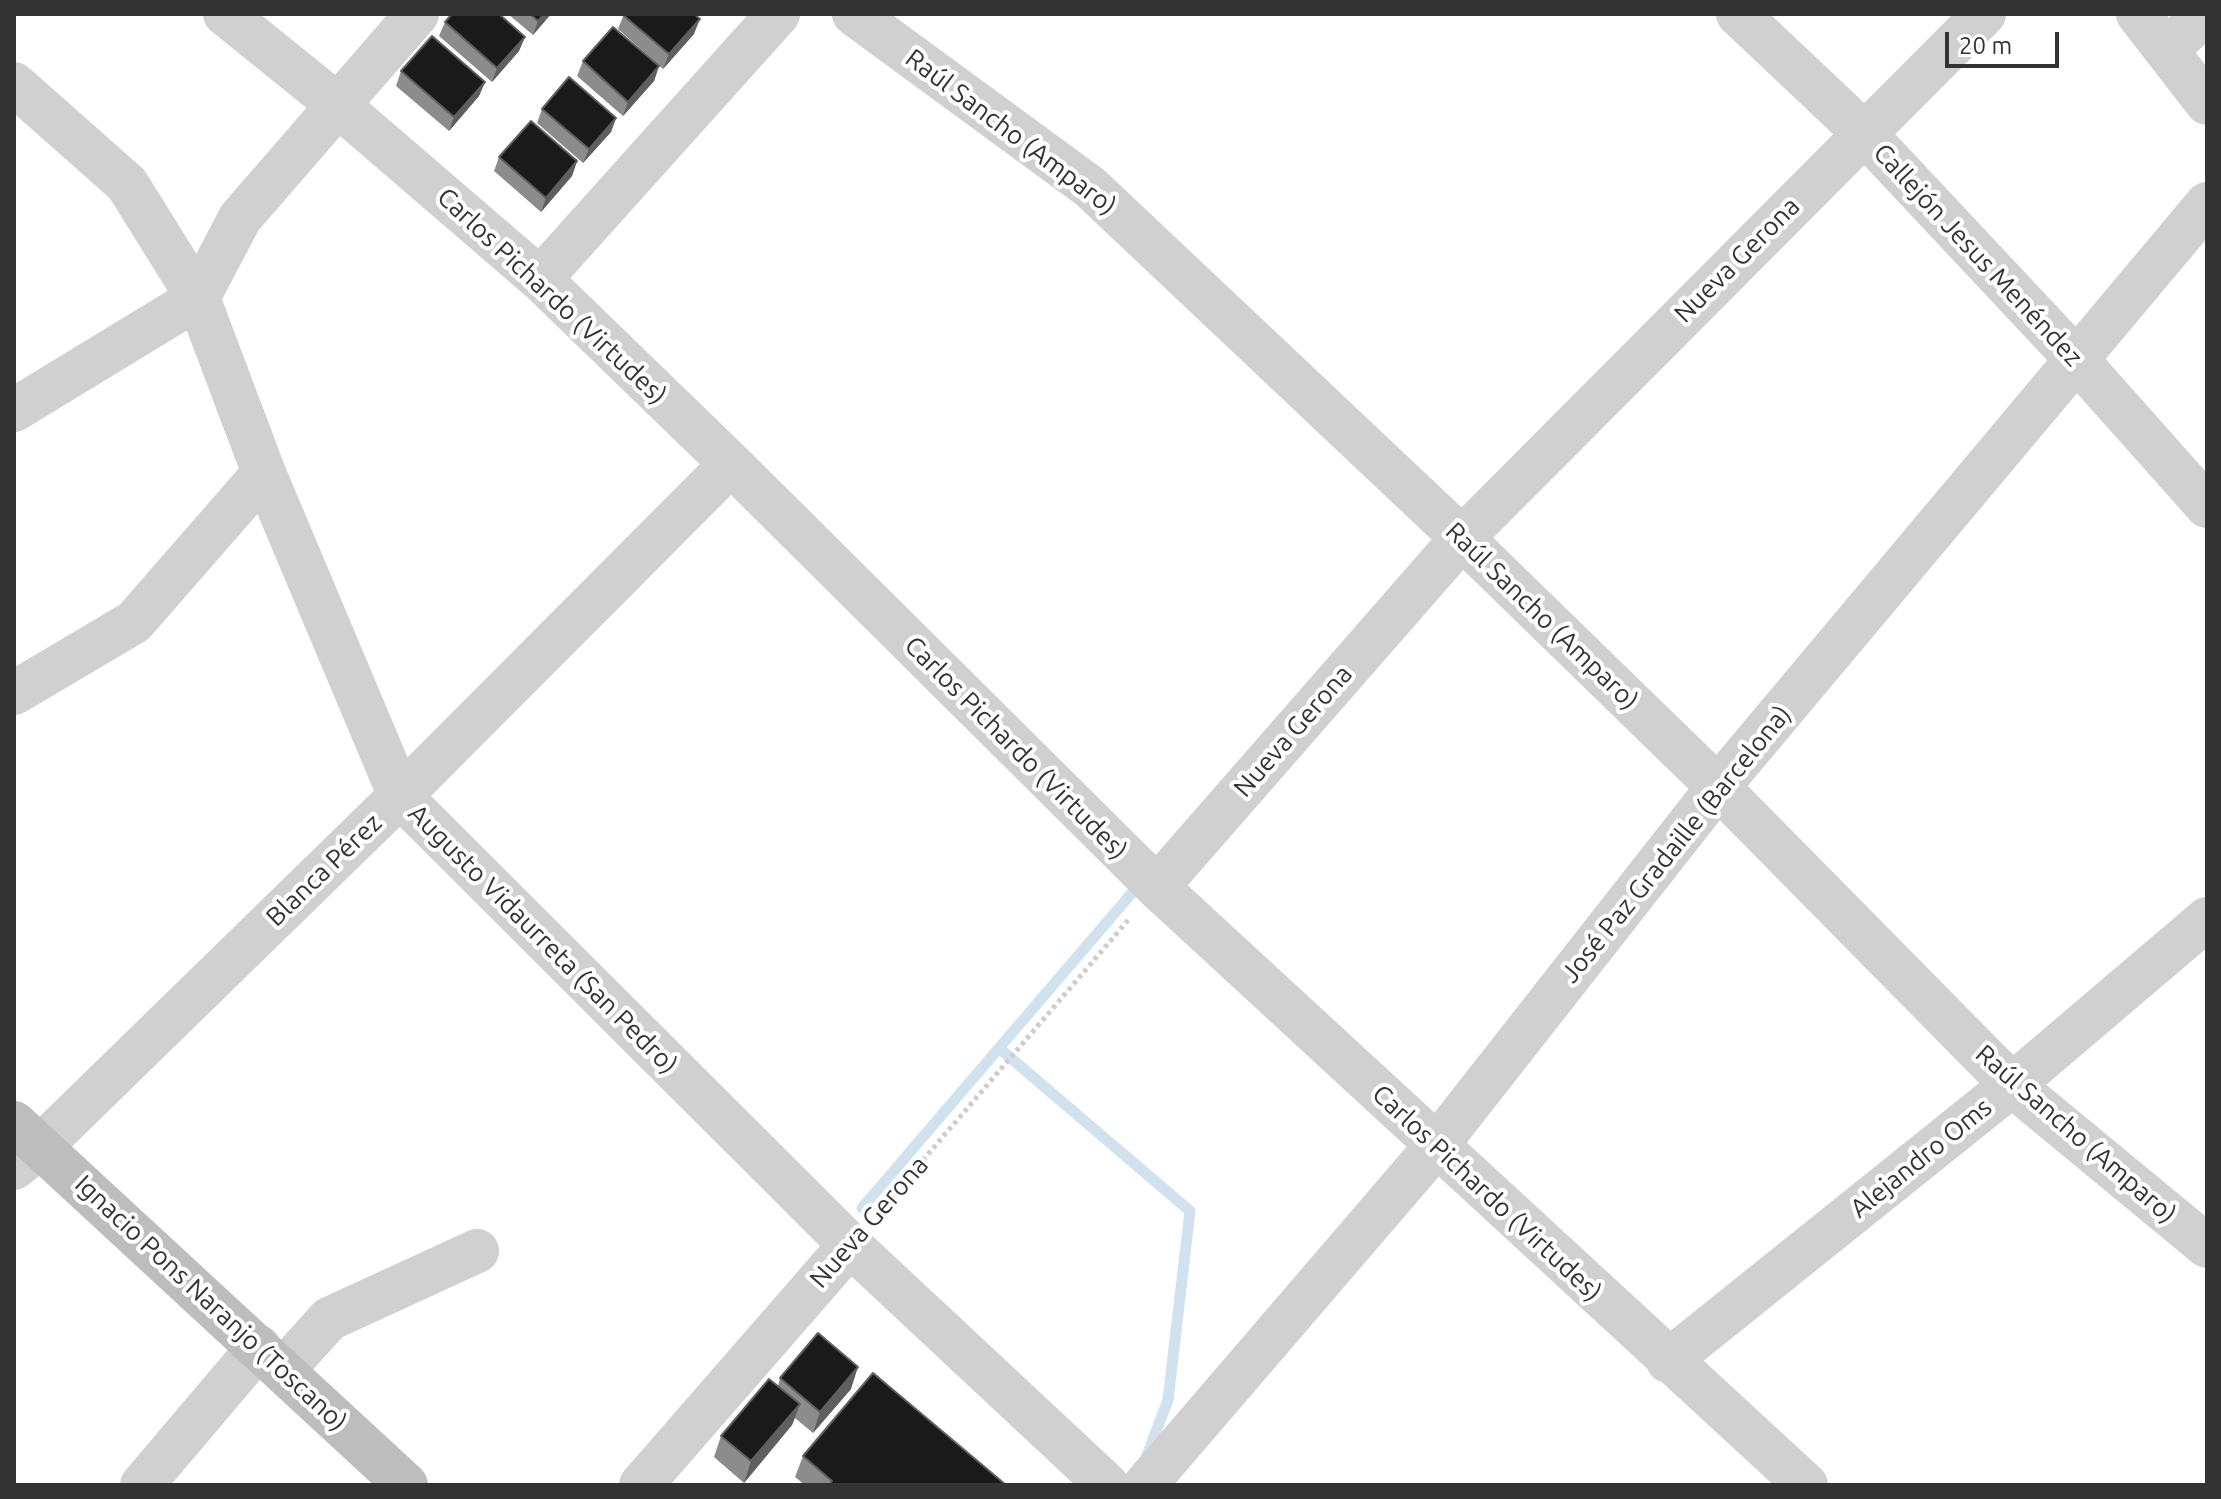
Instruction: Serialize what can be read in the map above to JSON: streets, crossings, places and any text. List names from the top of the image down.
{
  "streets": {
    "street": [
      "Raúl Sancho (Amparo)",
      "Callejón Jesus Menéndez",
      "Nueva Gerona",
      "Carlos Pichardo (Virtudes)",
      "José Paz Gradaille (Barcelona)",
      "Blanca Pérez",
      "Augusto Vidaurreta (San Pedro)",
      "Alejandro Oms",
      "Ignacio Pons Naranjo (Toscano)"
    ]
  },
  "crossings": [
    ["Raúl Sancho (Amparo)", "Nueva Gerona"],
    ["Raúl Sancho (Amparo)", "José Paz Gradaille (Barcelona)"],
    ["Raúl Sancho (Amparo)", "Alejandro Oms"],
    ["Callejón Jesus Menéndez", "Nueva Gerona"],
    ["Callejón Jesus Menéndez", "José Paz Gradaille (Barcelona)"],
    ["Nueva Gerona", "Carlos Pichardo (Virtudes)"],
    ["Nueva Gerona", "Augusto Vidaurreta (San Pedro)"],
    ["Carlos Pichardo (Virtudes)", "José Paz Gradaille (Barcelona)"],
    ["Carlos Pichardo (Virtudes)", "Blanca Pérez"],
    ["Carlos Pichardo (Virtudes)", "Alejandro Oms"],
    ["Blanca Pérez", "Augusto Vidaurreta (San Pedro)"],
    ["Blanca Pérez", "Ignacio Pons Naranjo (Toscano)"]
  ],
  "scale_bar": "20 m"
}
